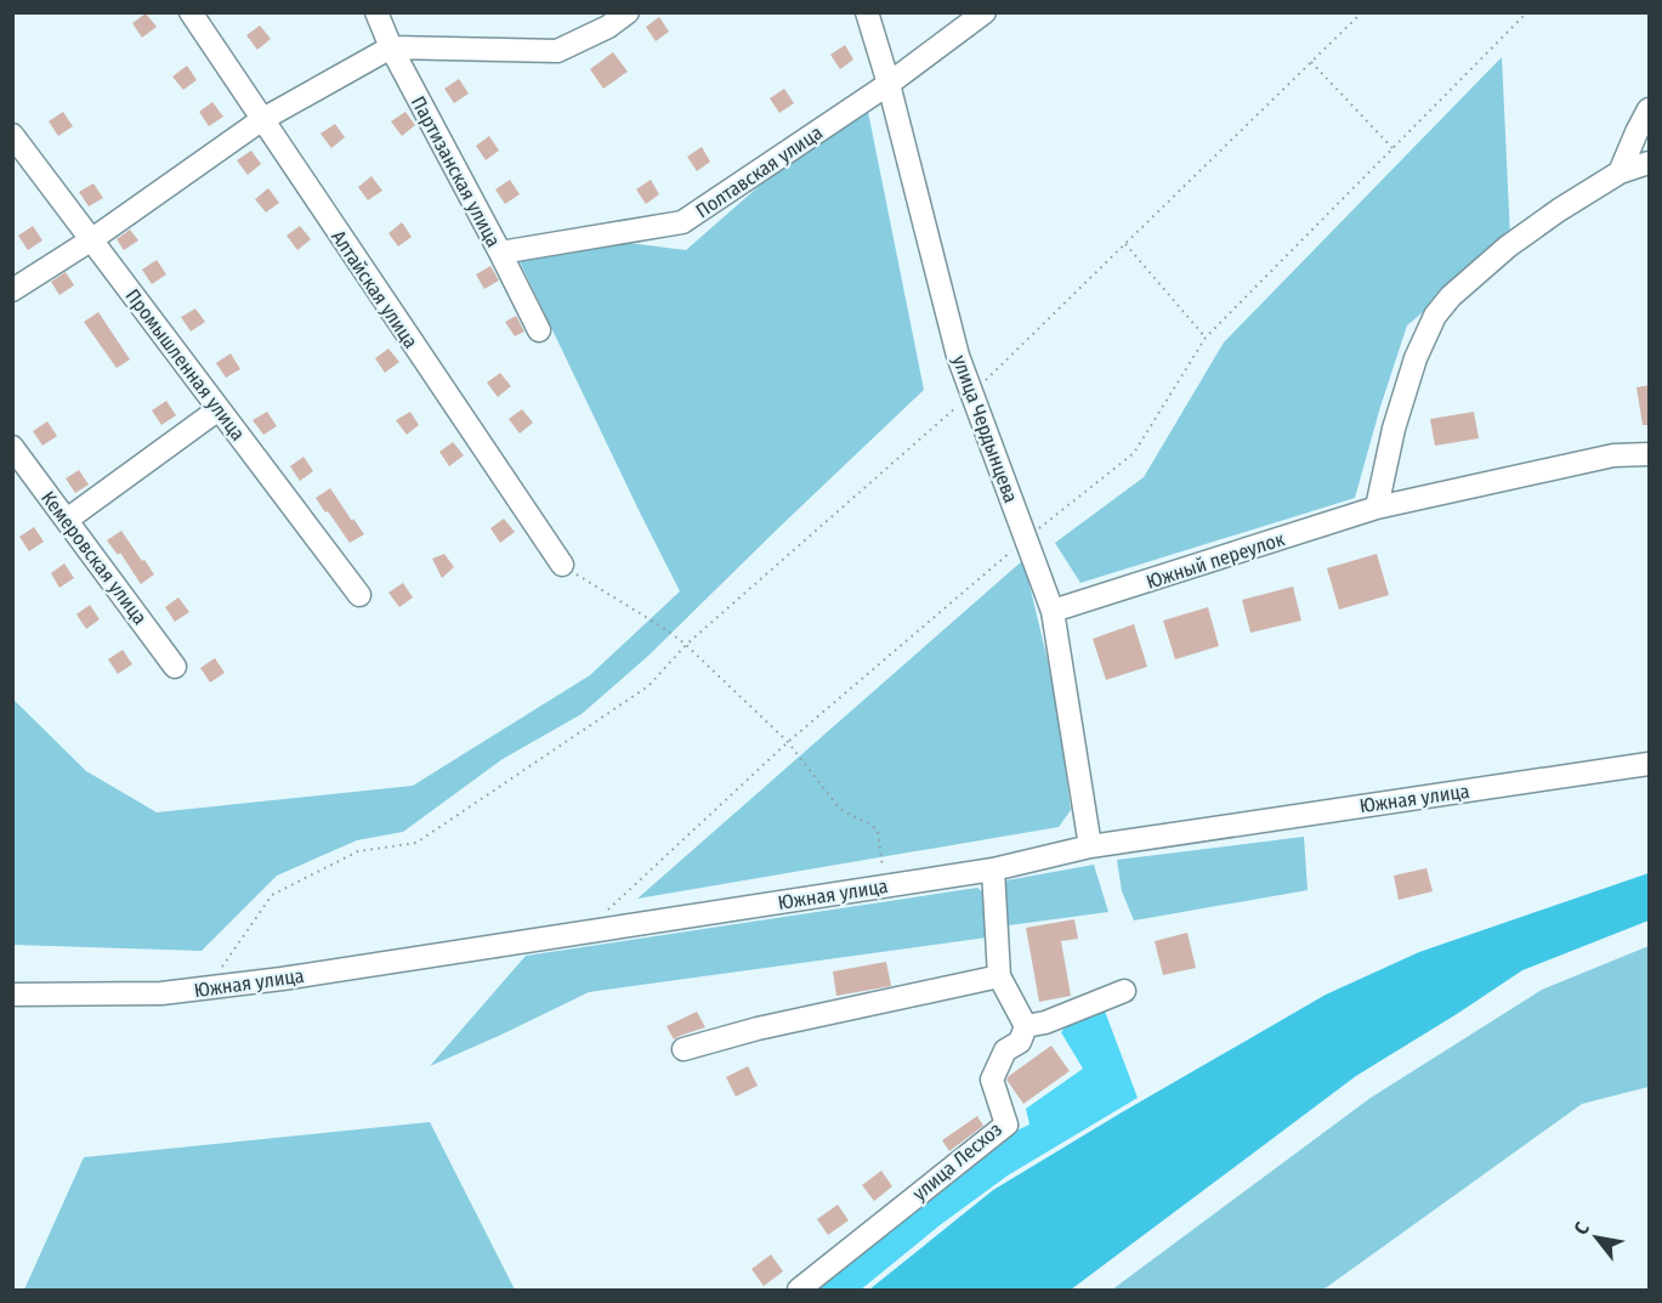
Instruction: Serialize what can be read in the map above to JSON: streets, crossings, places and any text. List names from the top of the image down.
{
  "streets": {
    "street": [
      "Партизанская улица",
      "Полтавская улица",
      "Алтайская улица",
      "Промышленная улица",
      "улица Чердынцева",
      "Кемеровская улица",
      "Южный переулок",
      "Южная улица",
      "улица Лесхоз"
    ]
  },
  "crossings": [
    ["Партизанская улица", "Полтавская улица"],
    ["Полтавская улица", "улица Чердынцева"],
    ["улица Чердынцева", "Южный переулок"],
    ["улица Чердынцева", "Южная улица"]
  ],
  "north": "top left"
}
